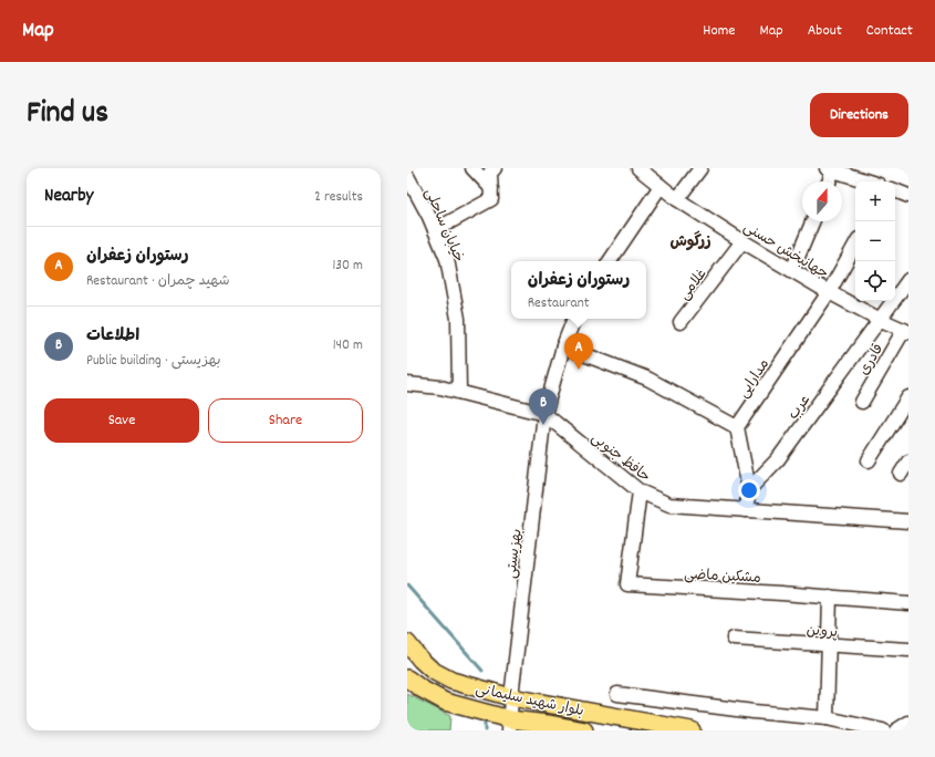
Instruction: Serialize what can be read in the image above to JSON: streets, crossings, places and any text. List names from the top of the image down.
{
  "streets": {
    "main road": ["بلوار شهید سلیمانی"],
    "street": [
      "خیابان ساحلی",
      "جهانبخش حسنی",
      "غلامی",
      "قادری",
      "مدارایی",
      "عرب",
      "حافظ جنوبی",
      "بهزیستی",
      "مشکین ماضی",
      "پروین"
    ]
  },
  "crossings": [
    ["خیابان ساحلی", "حافظ جنوبی"],
    ["جهانبخش حسنی", "غلامی"],
    ["جهانبخش حسنی", "قادری"],
    ["جهانبخش حسنی", "مدارایی"],
    ["جهانبخش حسنی", "عرب"],
    ["حافظ جنوبی", "بهزیستی"],
    ["حافظ جنوبی", "مشکین ماضی"],
    ["بهزیستی", "بلوار شهید سلیمانی"]
  ],
  "districts": ["زرگوش"],
  "north": "top",
  "page": {
    "header": "Map",
    "nav": [
      "Home",
      "Map",
      "About",
      "Contact"
    ],
    "title": "Find us",
    "buttons": [
      "Directions",
      ["Save", "Share"]
    ],
    "heading": ["Nearby", "2 results"],
    "map_buttons": ["+", "−"],
    "list": [
      {
        "mark": "A",
        "name": "رستوران زعفران",
        "note": "Restaurant · شهید چمران",
        "value": "130 m"
      },
      {
        "mark": "B",
        "name": "اطلاعات",
        "note": "Public building · بهزیستی",
        "value": "140 m"
      }
    ],
    "popup": ["رستوران زعفران", "Restaurant"],
    "pins": ["A", "B"]
  }
}
